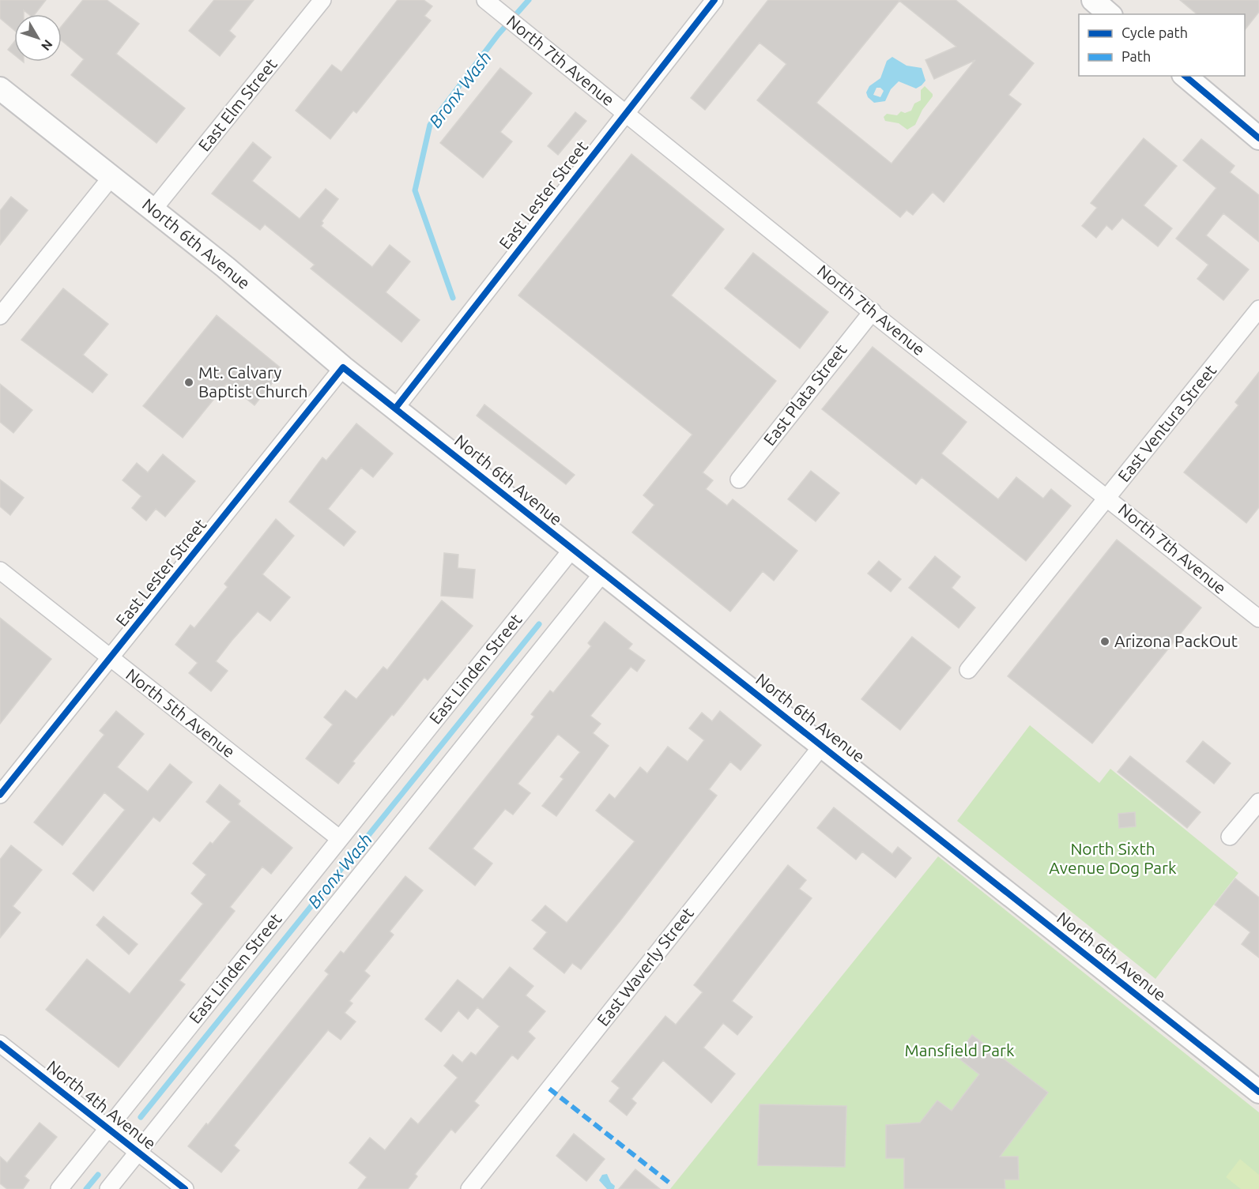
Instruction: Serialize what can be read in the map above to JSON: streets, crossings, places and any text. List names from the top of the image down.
{
  "streets": {
    "street": [
      "North 7th Avenue",
      "East Elm Street",
      "East Lester Street",
      "North 6th Avenue",
      "East Plata Street",
      "East Ventura Street",
      "East Linden Street",
      "North 5th Avenue",
      "East Waverly Street",
      "North 4th Avenue"
    ]
  },
  "crossings": [
    ["North 7th Avenue", "East Lester Street"],
    ["North 7th Avenue", "East Plata Street"],
    ["North 7th Avenue", "East Ventura Street"],
    ["East Elm Street", "North 6th Avenue"],
    ["East Lester Street", "North 6th Avenue"],
    ["East Lester Street", "North 5th Avenue"],
    ["North 6th Avenue", "East Linden Street"],
    ["North 6th Avenue", "East Waverly Street"],
    ["East Linden Street", "North 5th Avenue"],
    ["East Linden Street", "North 4th Avenue"]
  ],
  "water": ["Bronx Wash"],
  "parks": ["North Sixth Avenue Dog Park", "Mansfield Park"],
  "places": ["Mt. Calvary Baptist Church", "Arizona PackOut"],
  "legend": ["Cycle path", "Path"],
  "north": "bottom right"
}
